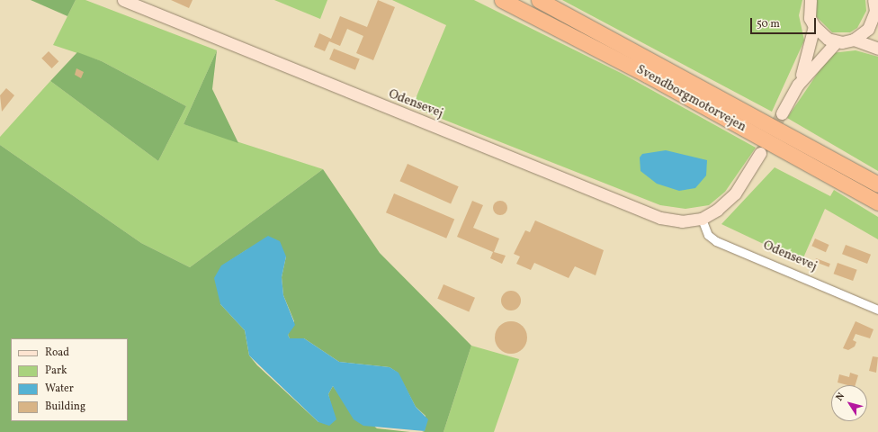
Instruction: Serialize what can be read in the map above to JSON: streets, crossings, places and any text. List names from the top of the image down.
{
  "streets": {
    "highway": ["Svendborgmotorvejen"],
    "main road": ["Odensevej"]
  },
  "legend": [
    "Road",
    "Park",
    "Water",
    "Building"
  ],
  "scale_bar": "50 m",
  "north": "top left"
}
